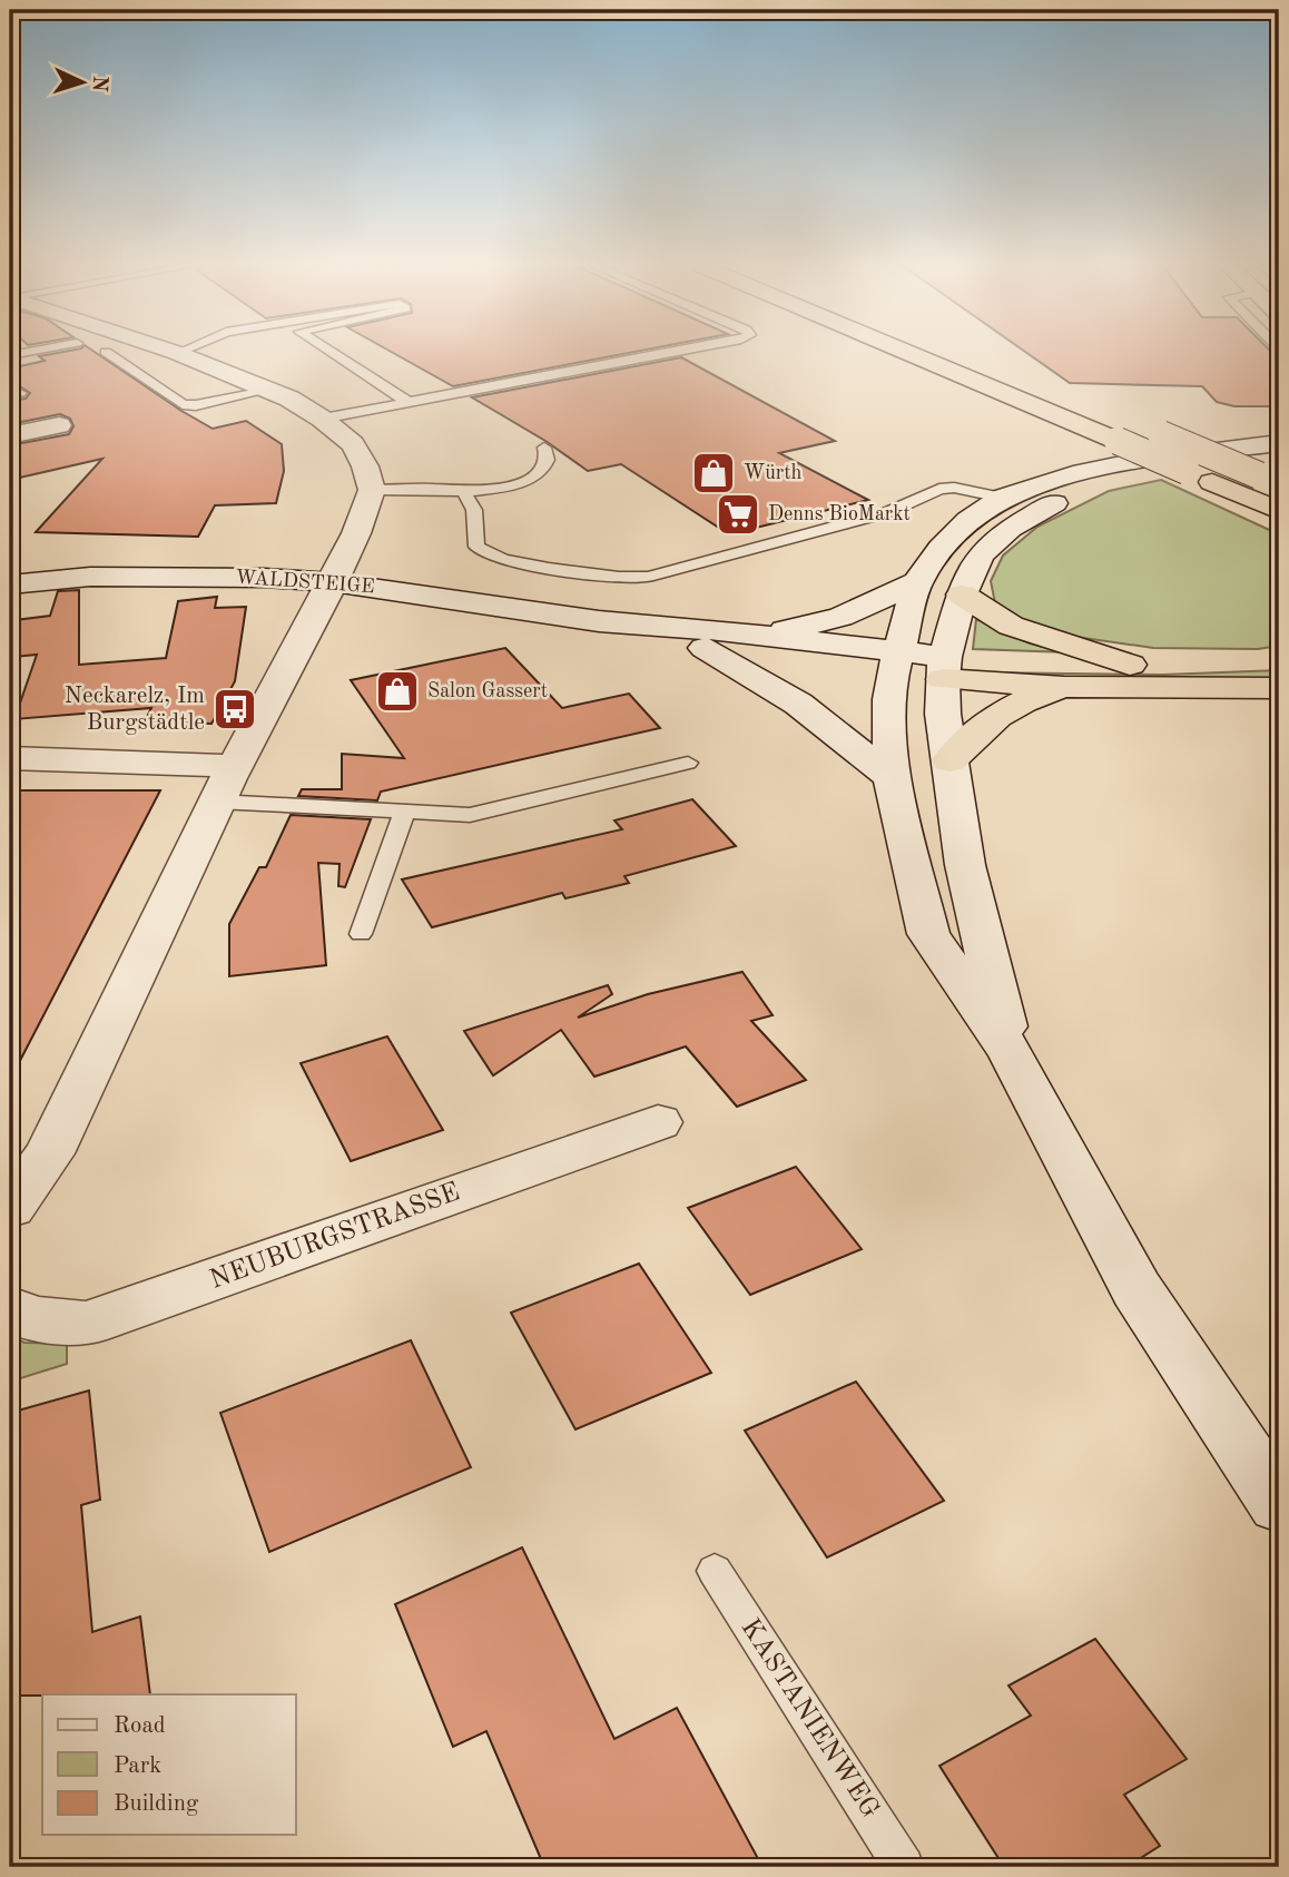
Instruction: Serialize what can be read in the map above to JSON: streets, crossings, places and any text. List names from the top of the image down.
{
  "streets": {
    "street": ["WALDSTEIGE", "NEUBURGSTRASSE"],
    "lane": ["KASTANIENWEG"]
  },
  "places": {
    "shop": ["Würth", "Salon Gassert"],
    "supermarket": ["Denns BioMarkt"],
    "bus stop": ["Neckarelz, Im Burgstädtle"]
  },
  "legend": ["Road", "Park", "Building"],
  "north": "right"
}
